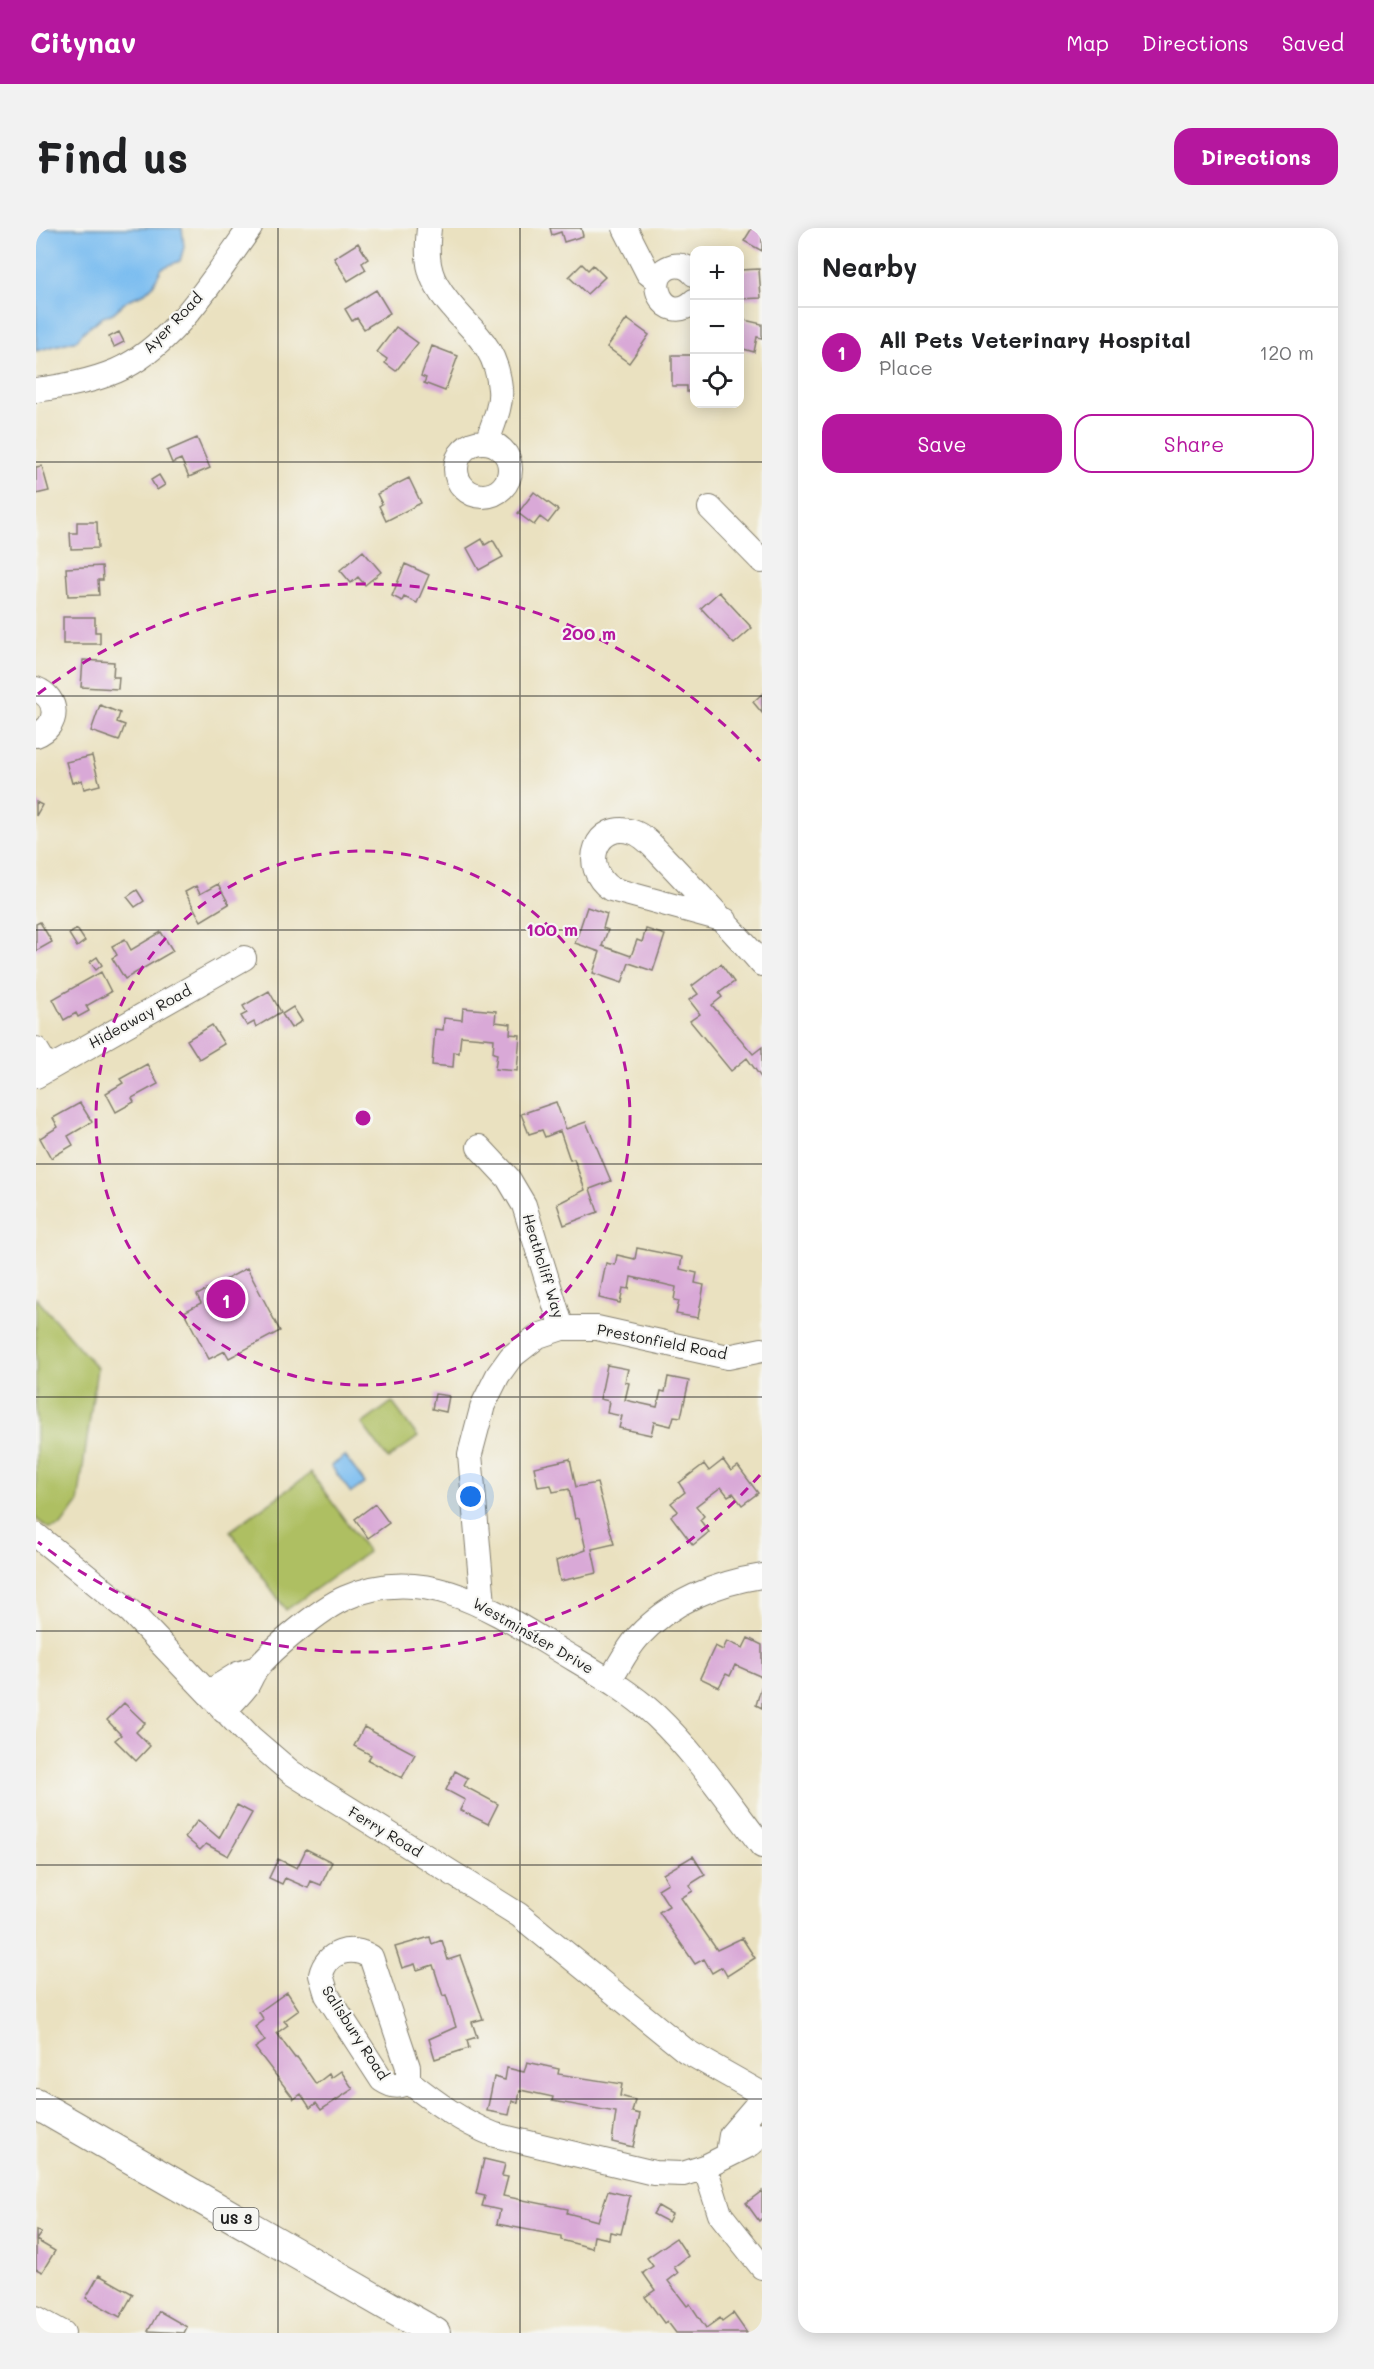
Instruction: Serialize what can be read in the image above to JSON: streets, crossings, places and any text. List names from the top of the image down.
{
  "streets": {
    "main road": ["US 3"],
    "street": [
      "Ayer Road",
      "Hideaway Road",
      "Heathcliff Way",
      "Prestonfield Road",
      "Westminster Drive",
      "Ferry Road",
      "Salisbury Road"
    ]
  },
  "crossings": [
    ["Heathcliff Way", "Prestonfield Road"],
    ["Prestonfield Road", "Westminster Drive"],
    ["Westminster Drive", "Ferry Road"]
  ],
  "page": {
    "header": "Citynav",
    "nav": ["Map", "Directions", "Saved"],
    "buttons": [
      "Directions",
      ["Save", "Share"]
    ],
    "title": "Find us",
    "heading": "Nearby",
    "map_buttons": ["+", "−"],
    "list": [
      {
        "mark": "1",
        "name": "All Pets Veterinary Hospital",
        "note": "Place",
        "value": "120 m"
      }
    ],
    "pins": "1"
  },
  "rings": ["200 m", "100 m"]
}
